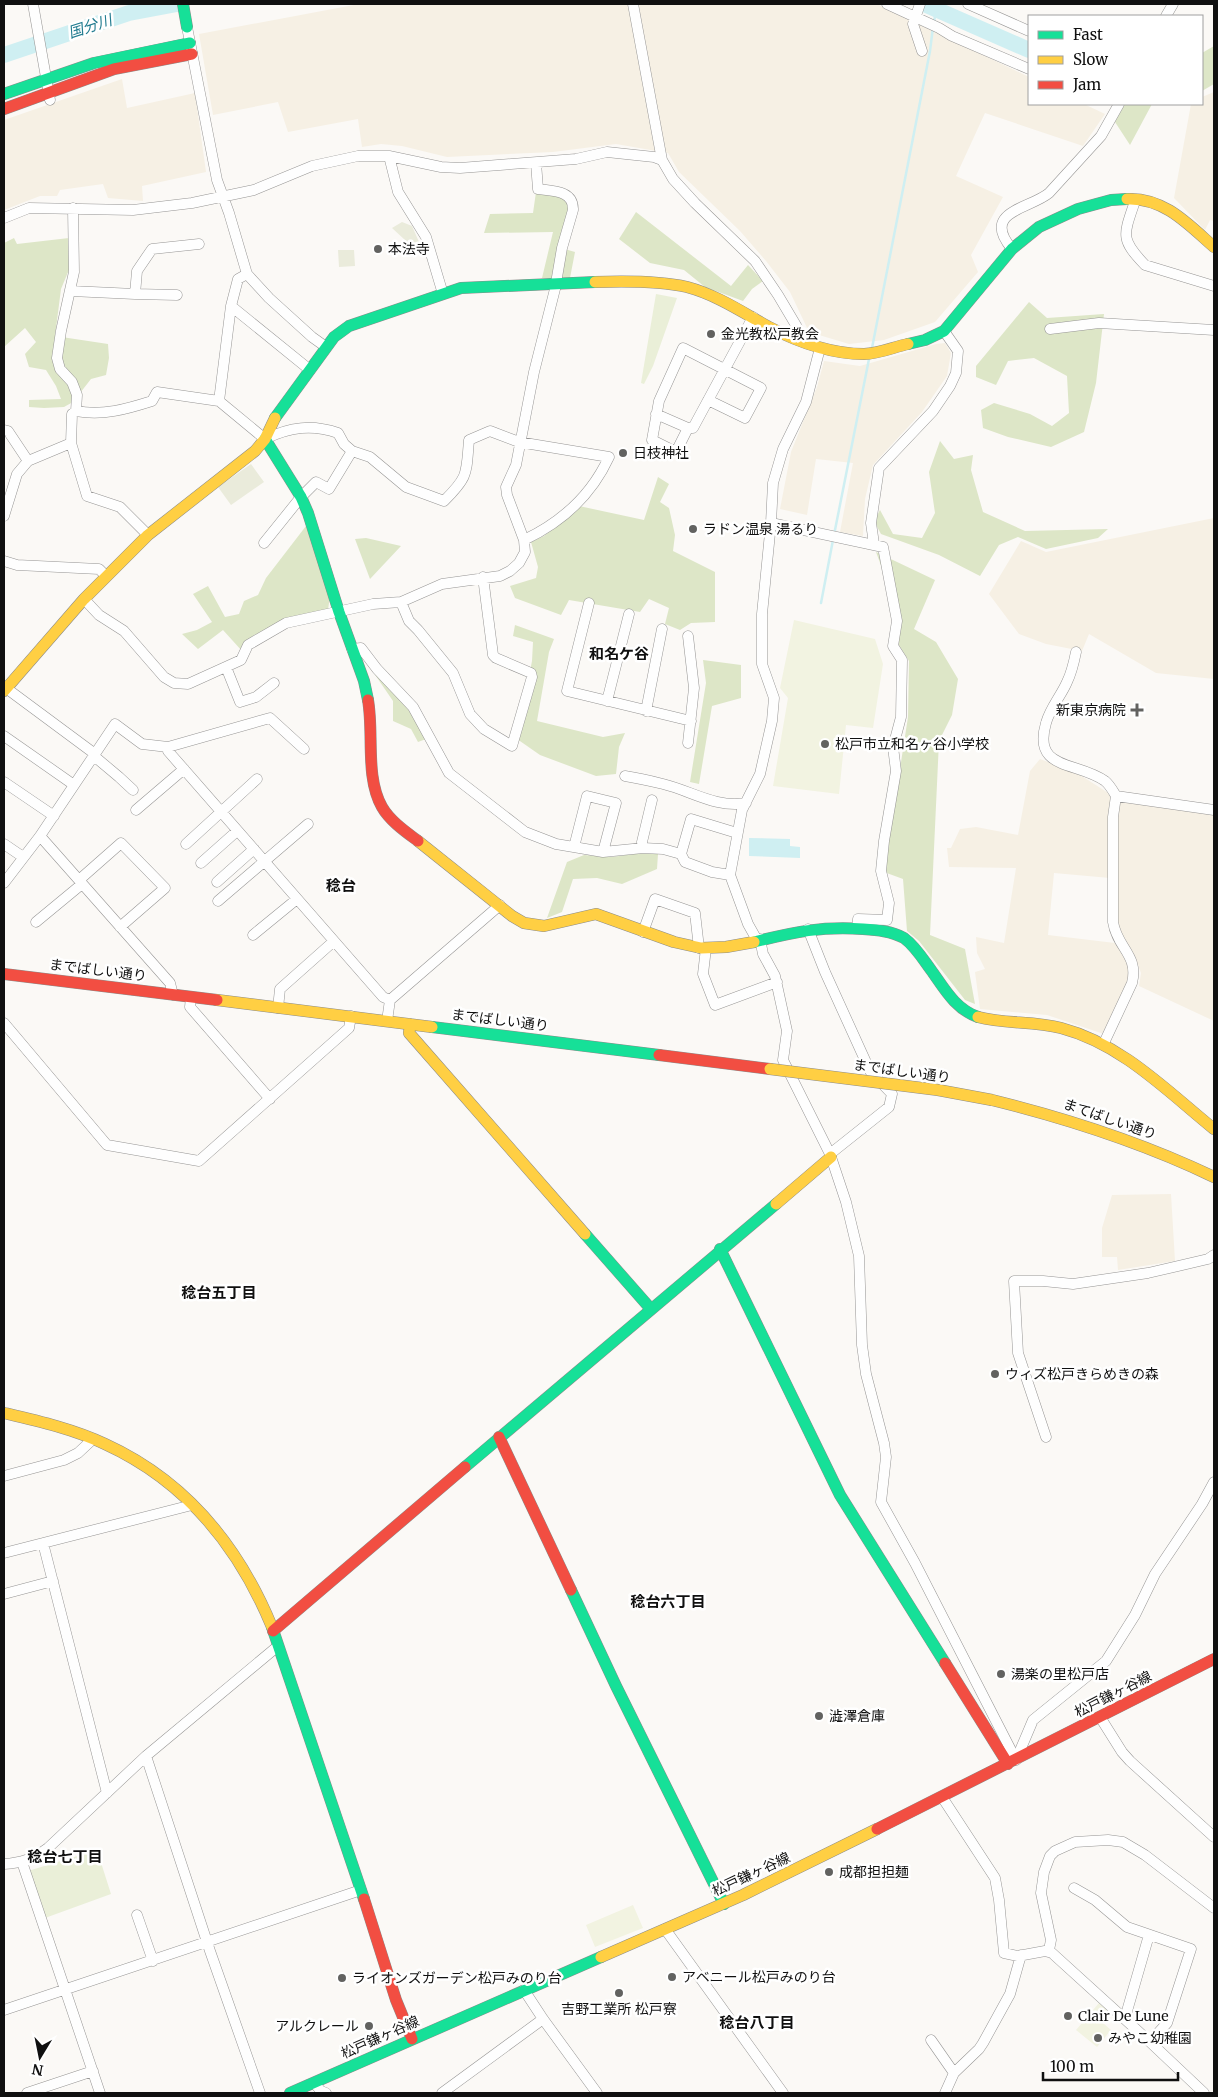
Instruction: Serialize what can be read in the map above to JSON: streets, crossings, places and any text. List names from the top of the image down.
{
  "streets": {
    "street": ["までばしい通り", "まてばしい通り", "松戸鎌ヶ谷線"]
  },
  "crossings": [
    ["までばしい通り", "まてばしい通り"]
  ],
  "districts": [
    "和名ケ谷",
    "稔台",
    "稔台五丁目",
    "稔台六丁目",
    "稔台七丁目",
    "稔台八丁目"
  ],
  "water": ["国分川"],
  "places": {
    "other": [
      "本法寺",
      "金光教松戸教会",
      "日枝神社",
      "ラドン温泉 湯るり",
      "松戸市立和名ヶ谷小学校",
      "ウィズ松戸きらめきの森",
      "湯楽の里松戸店",
      "澁澤倉庫",
      "成都担担麺",
      "アベニール松戸みのり台",
      "ライオンズガーデン松戸みのり台",
      "吉野工業所 松戸寮",
      "Clair De Lune",
      "アルクレール",
      "みやこ幼稚園"
    ],
    "health": ["新東京病院"]
  },
  "legend": ["Fast", "Slow", "Jam"],
  "scale_bar": "100 m",
  "north": "bottom"
}
